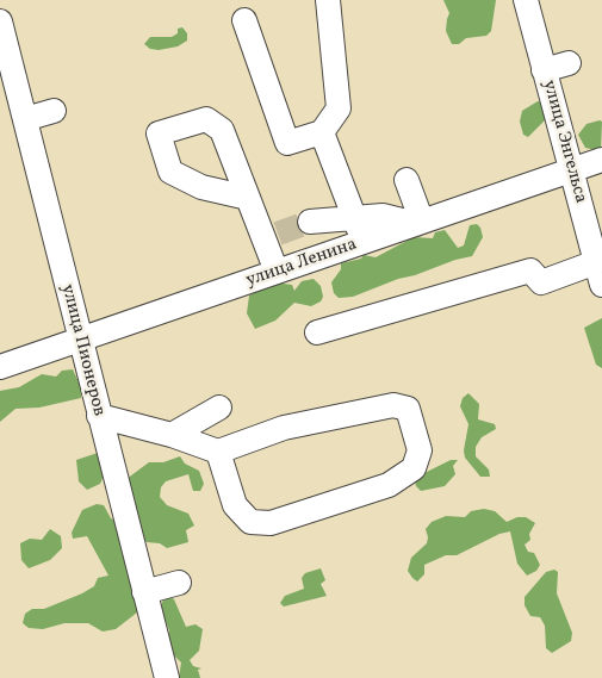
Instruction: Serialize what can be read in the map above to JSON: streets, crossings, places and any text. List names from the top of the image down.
{
  "streets": {
    "street": ["улица Энгельса", "улица Ленина", "улица Пионеров"]
  },
  "crossings": [
    ["улица Энгельса", "улица Ленина"],
    ["улица Ленина", "улица Пионеров"]
  ]
}
